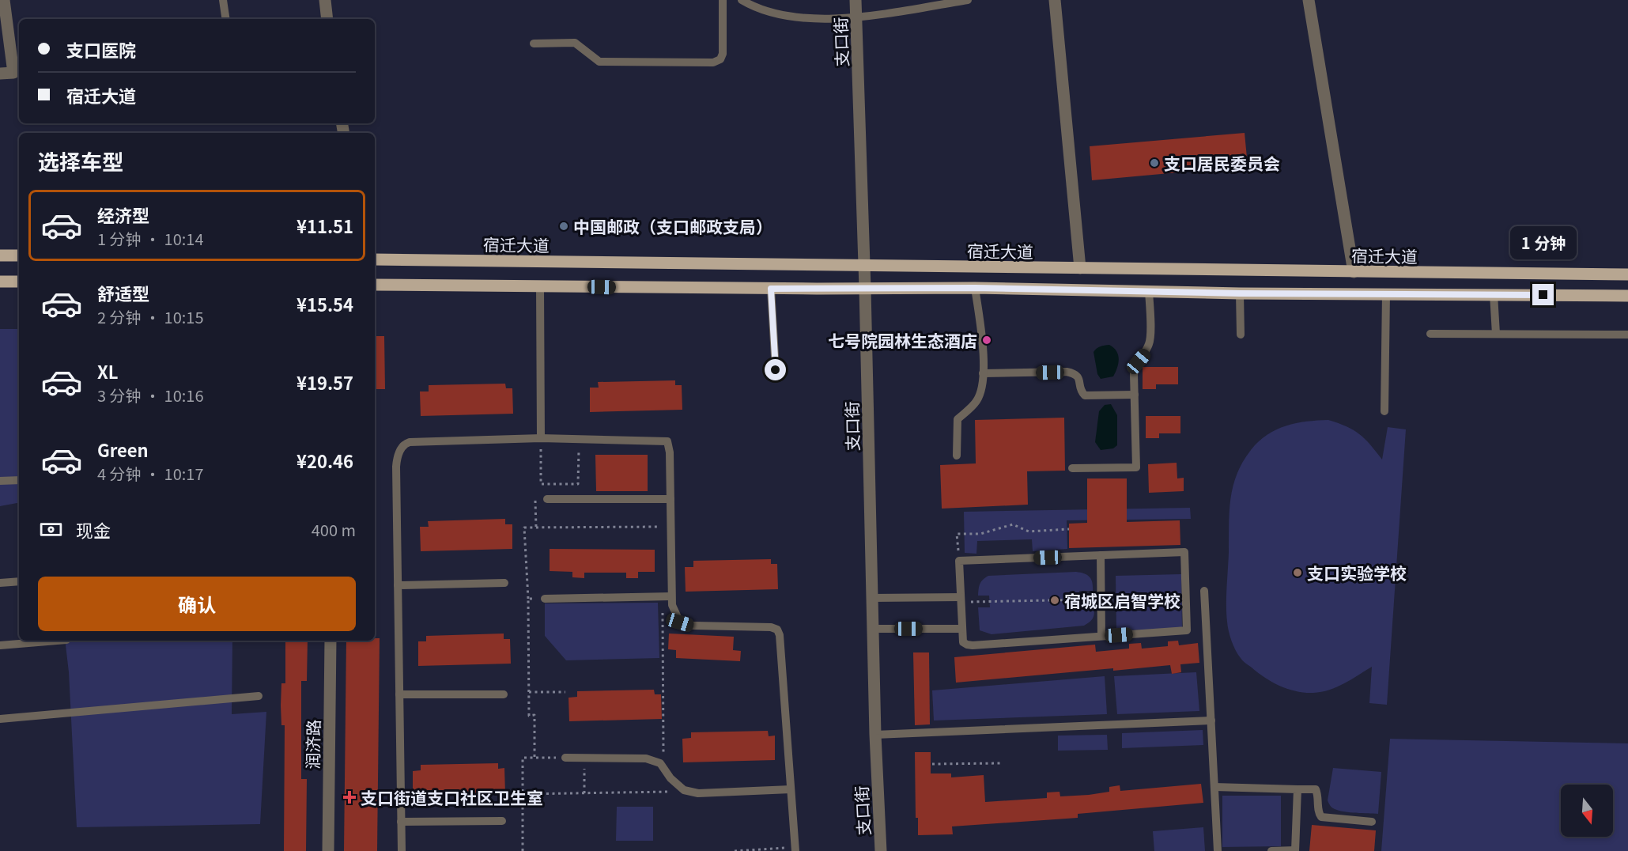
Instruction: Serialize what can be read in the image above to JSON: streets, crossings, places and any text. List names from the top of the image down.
{
  "streets": {
    "main road": ["宿迁大道"],
    "street": ["支口街", "润济路"]
  },
  "crossings": [
    ["支口街", "宿迁大道"]
  ],
  "places": {
    "other": [
      "支口居民委员会",
      "中国邮政（支口邮政支局）",
      "七号院园林生态酒店",
      "支口实验学校",
      "宿城区启智学校"
    ],
    "health": ["支口街道支口社区卫生室"]
  },
  "north": "bottom",
  "page": {
    "banner": ["支口医院", "宿迁大道"],
    "heading": "选择车型",
    "list": [
      {
        "name": "经济型",
        "note": "1 分钟 · 10:14",
        "value": "¥11.51"
      },
      {
        "name": "舒适型",
        "note": "2 分钟 · 10:15",
        "value": "¥15.54"
      },
      {
        "name": "XL",
        "note": "3 分钟 · 10:16",
        "value": "¥19.57"
      },
      {
        "name": "Green",
        "note": "4 分钟 · 10:17",
        "value": "¥20.46"
      }
    ],
    "bubble": "1 分钟",
    "pay": ["现金", "400 m"],
    "buttons": "确认"
  }
}
